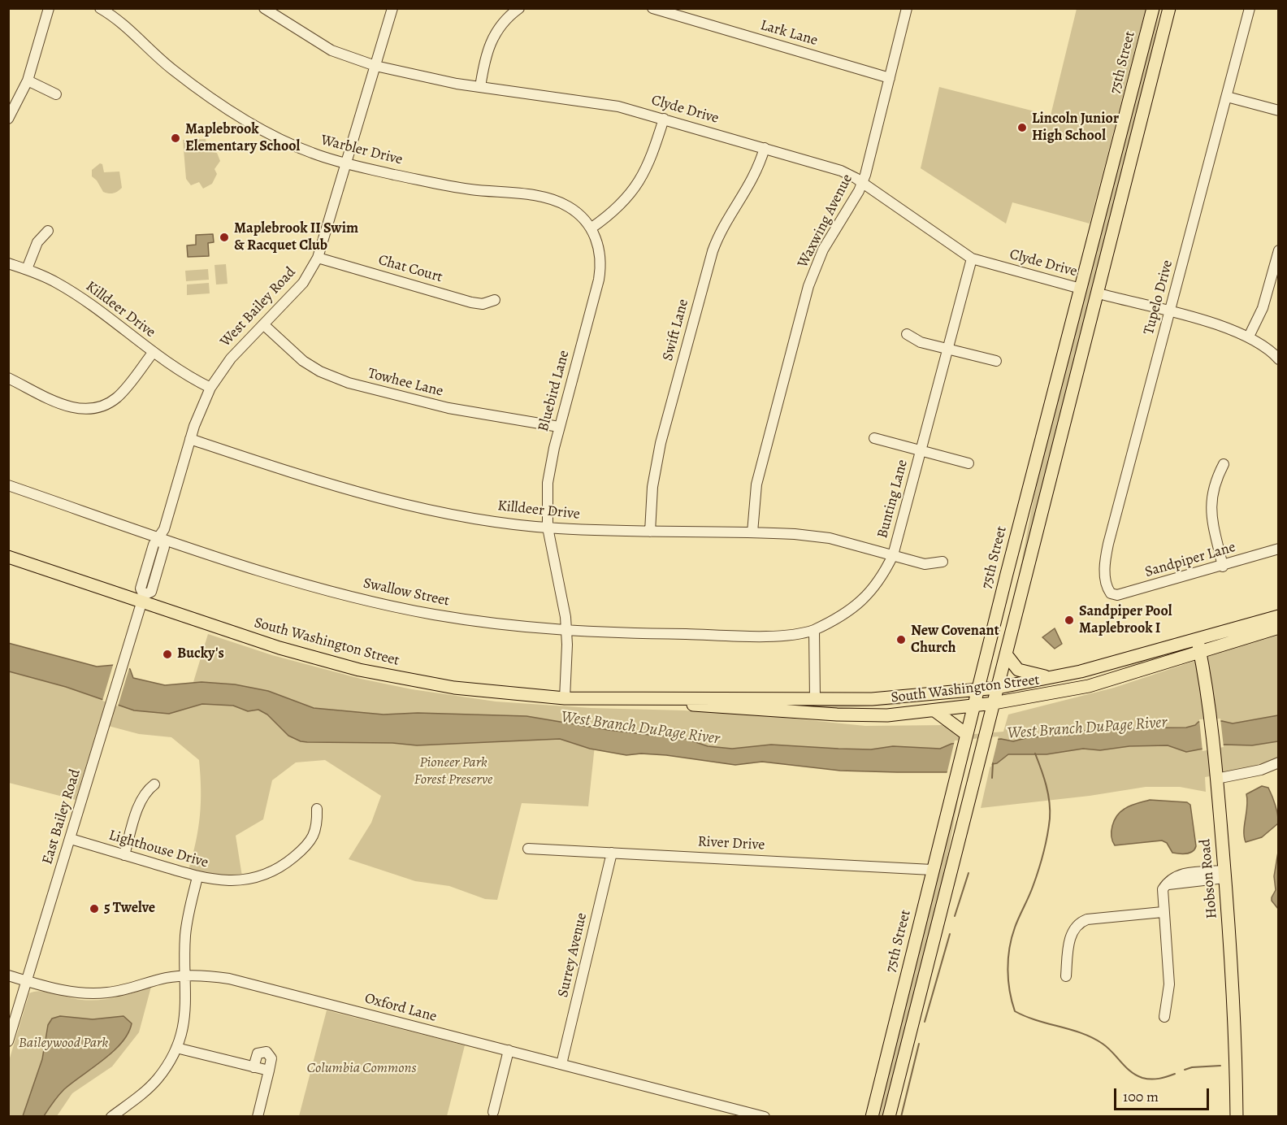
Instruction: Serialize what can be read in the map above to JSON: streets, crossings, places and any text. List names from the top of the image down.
{
  "streets": {
    "main road": ["75th Street", "South Washington Street", "Hobson Road"],
    "street": [
      "Lark Lane",
      "Clyde Drive",
      "Warbler Drive",
      "Waxwing Avenue",
      "Chat Court",
      "Tupelo Drive",
      "West Bailey Road",
      "Killdeer Drive",
      "Swift Lane",
      "Towhee Lane",
      "Bluebird Lane",
      "Bunting Lane",
      "Sandpiper Lane",
      "Swallow Street",
      "East Bailey Road",
      "River Drive",
      "Lighthouse Drive",
      "Surrey Avenue",
      "Oxford Lane"
    ]
  },
  "crossings": [
    ["Lark Lane", "Waxwing Avenue"],
    ["75th Street", "Clyde Drive"],
    ["75th Street", "South Washington Street"],
    ["75th Street", "River Drive"],
    ["Clyde Drive", "Waxwing Avenue"],
    ["Clyde Drive", "West Bailey Road"],
    ["Clyde Drive", "Swift Lane"],
    ["Clyde Drive", "Bunting Lane"],
    ["Warbler Drive", "West Bailey Road"],
    ["Warbler Drive", "Bluebird Lane"],
    ["Waxwing Avenue", "Killdeer Drive"],
    ["Chat Court", "West Bailey Road"],
    ["Tupelo Drive", "Sandpiper Lane"],
    ["West Bailey Road", "Killdeer Drive"],
    ["West Bailey Road", "Towhee Lane"],
    ["West Bailey Road", "Swallow Street"],
    ["West Bailey Road", "South Washington Street"],
    ["West Bailey Road", "East Bailey Road"],
    ["Killdeer Drive", "Swift Lane"],
    ["Killdeer Drive", "Bluebird Lane"],
    ["Killdeer Drive", "Bunting Lane"],
    ["Towhee Lane", "Bluebird Lane"],
    ["Bluebird Lane", "Swallow Street"],
    ["Bluebird Lane", "South Washington Street"],
    ["Bunting Lane", "Swallow Street"],
    ["South Washington Street", "East Bailey Road"],
    ["South Washington Street", "Hobson Road"],
    ["East Bailey Road", "Lighthouse Drive"],
    ["East Bailey Road", "Oxford Lane"],
    ["River Drive", "Surrey Avenue"],
    ["Surrey Avenue", "Oxford Lane"]
  ],
  "water": ["West Branch DuPage River"],
  "parks": ["Pioneer Park Forest Preserve", "Baileywood Park", "Columbia Commons"],
  "places": [
    "Lincoln Junior High School",
    "Maplebrook Elementary School",
    "Maplebrook II Swim & Racquet Club",
    "Sandpiper Pool Maplebrook I",
    "New Covenant Church",
    "Bucky's",
    "5 Twelve"
  ],
  "scale_bar": "100 m"
}
